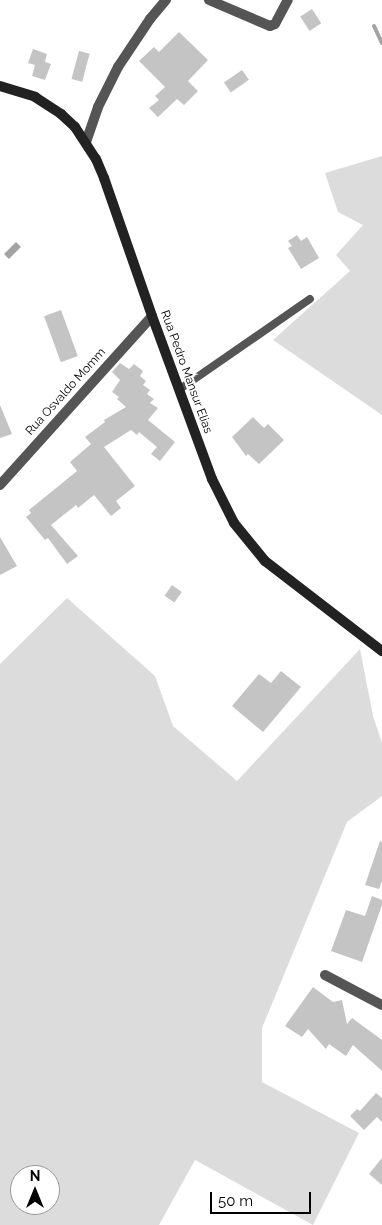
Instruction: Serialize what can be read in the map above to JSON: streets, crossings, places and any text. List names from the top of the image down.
{
  "streets": {
    "main road": ["Rua Pedro Mansur Elias"],
    "street": ["Rua Osvaldo Momm"]
  },
  "crossings": [
    ["Rua Pedro Mansur Elias", "Rua Osvaldo Momm"]
  ],
  "scale_bar": "50 m",
  "north": "top"
}
